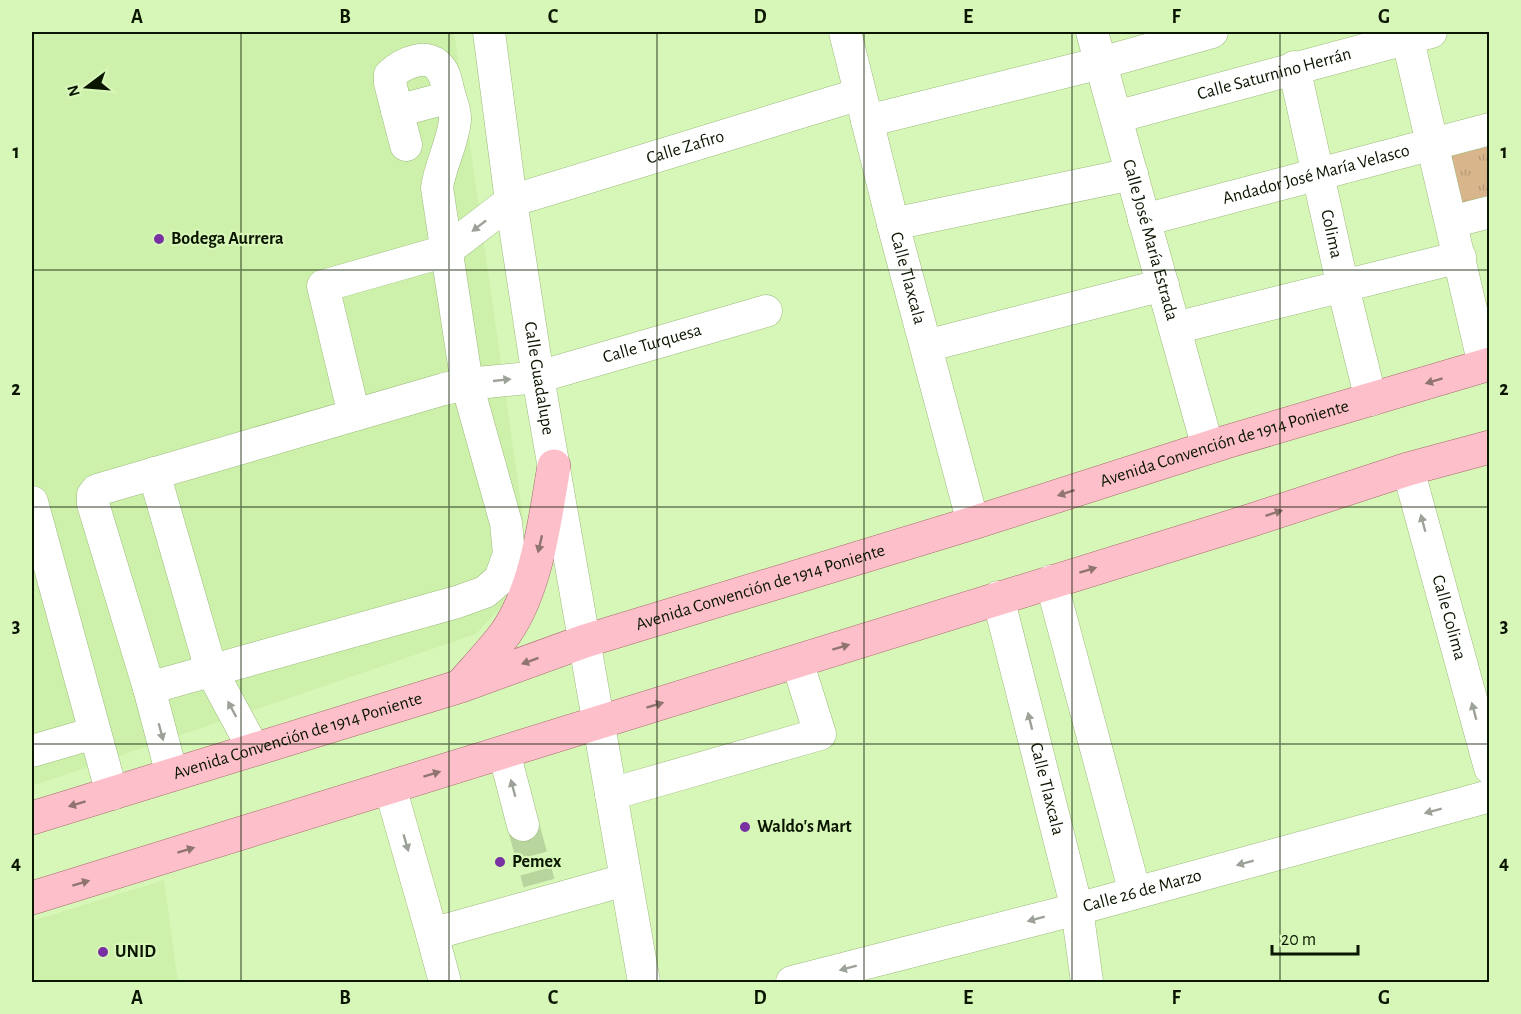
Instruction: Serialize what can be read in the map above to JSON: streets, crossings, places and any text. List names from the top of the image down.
{
  "streets": {
    "main road": ["Avenida Convención de 1914 Poniente"],
    "street": [
      "Calle Saturnino Herrán",
      "Calle Zafiro",
      "Andador José María Velasco",
      "Colima",
      "Calle José María Estrada",
      "Calle Tlaxcala",
      "Calle Turquesa",
      "Calle Guadalupe",
      "Calle Colima",
      "Calle 26 de Marzo"
    ]
  },
  "crossings": [
    ["Calle Saturnino Herrán", "Colima"],
    ["Calle Saturnino Herrán", "Calle José María Estrada"],
    ["Calle Zafiro", "Calle José María Estrada"],
    ["Calle Zafiro", "Calle Tlaxcala"],
    ["Calle Zafiro", "Calle Guadalupe"],
    ["Andador José María Velasco", "Colima"],
    ["Andador José María Velasco", "Calle José María Estrada"],
    ["Colima", "Avenida Convención de 1914 Poniente"],
    ["Calle José María Estrada", "Avenida Convención de 1914 Poniente"],
    ["Calle Tlaxcala", "Avenida Convención de 1914 Poniente"],
    ["Calle Tlaxcala", "Calle 26 de Marzo"],
    ["Calle Turquesa", "Calle Guadalupe"],
    ["Calle Guadalupe", "Avenida Convención de 1914 Poniente"]
  ],
  "one_way": ["Calle Colima", "Calle 26 de Marzo"],
  "places": [
    "Bodega Aurrera",
    "Waldo's Mart",
    "Pemex",
    "UNID"
  ],
  "scale_bar": "20 m",
  "north": "left",
  "grid": {
    "columns": [
      "A",
      "B",
      "C",
      "D",
      "E",
      "F",
      "G"
    ],
    "rows": [
      "1",
      "2",
      "3",
      "4"
    ]
  }
}
